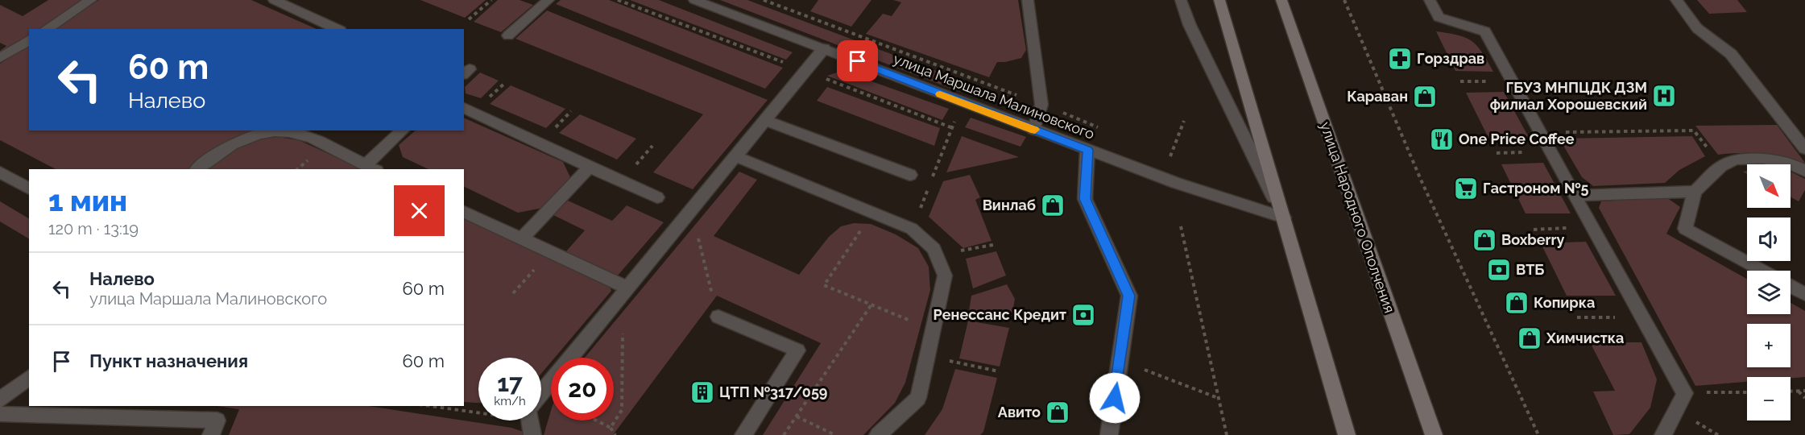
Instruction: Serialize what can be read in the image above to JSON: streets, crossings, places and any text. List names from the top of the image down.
{
  "streets": {
    "main road": ["улица Народного Ополчения"],
    "street": ["улица Маршала Малиновского"]
  },
  "places": {
    "pharmacy": ["Горздрав"],
    "hospital": ["ГБУЗ МНПЦДК ДЗМ филиал Хорошевский"],
    "shop": [
      "Караван",
      "Винлаб",
      "Boxberry",
      "Копирка",
      "Химчистка",
      "Авито"
    ],
    "restaurant": ["One Price Coffee"],
    "supermarket": ["Гастроном №5"],
    "bank": ["ВТБ", "Ренессанс Кредит"],
    "building": ["ЦТП №317/059"]
  },
  "north": "bottom right",
  "page": {
    "turn": ["60 m", "Налево"],
    "map_buttons": ["+", "−"],
    "heading": ["1 мин", "120 m · 13:19"],
    "list": [
      {
        "name": "Налево",
        "note": "улица Маршала Малиновского",
        "value": "60 m"
      },
      {
        "name": "Пункт назначения",
        "value": "60 m"
      }
    ],
    "speed": "17 km/h",
    "limit": "20"
  }
}
